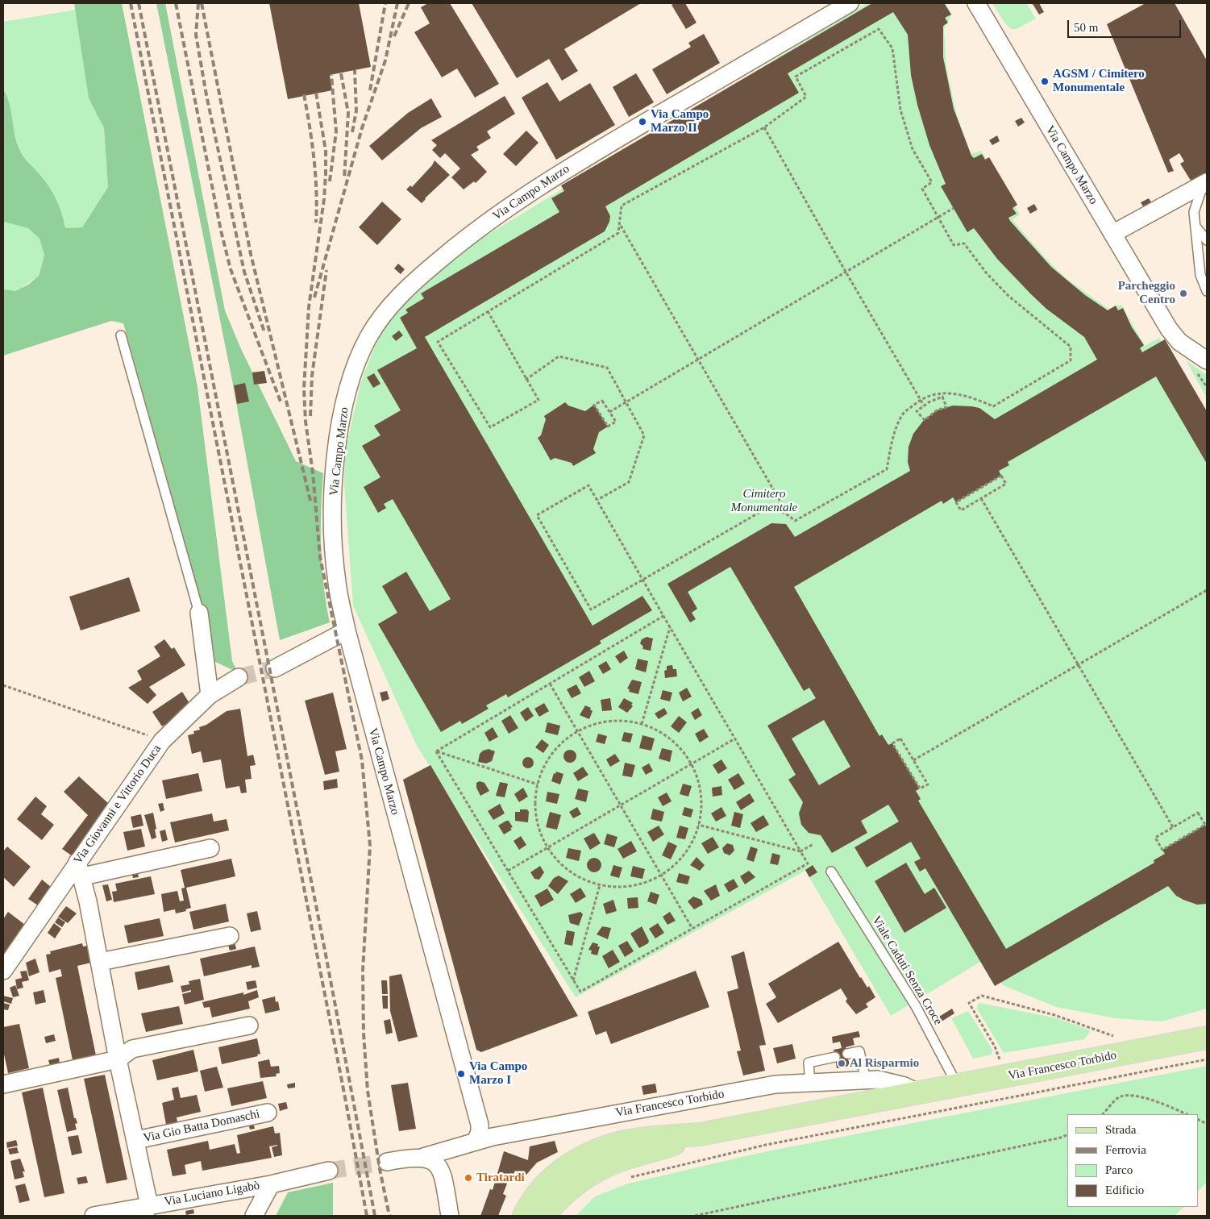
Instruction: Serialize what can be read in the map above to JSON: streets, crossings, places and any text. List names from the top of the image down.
{
  "streets": {
    "main road": ["Via Francesco Torbido"],
    "street": [
      "Via Campo Marzo",
      "Via Giovanni e Vittorio Duca",
      "Via Gio Batta Domaschi",
      "Via Luciano Ligabò"
    ],
    "lane": ["Viale Caduti Senza Croce"]
  },
  "crossings": [
    ["Via Campo Marzo", "Via Francesco Torbido"],
    ["Via Giovanni e Vittorio Duca", "Via Gio Batta Domaschi"],
    ["Viale Caduti Senza Croce", "Via Francesco Torbido"],
    ["Via Gio Batta Domaschi", "Via Luciano Ligabò"]
  ],
  "parks": ["Cimitero Monumentale"],
  "places": [
    "AGSM / Cimitero Monumentale",
    "Via Campo Marzo II",
    "Parcheggio Centro",
    "Al Risparmio",
    "Via Campo Marzo I",
    "Tiratardi"
  ],
  "legend": [
    "Strada",
    "Ferrovia",
    "Parco",
    "Edificio"
  ],
  "scale_bar": "50 m"
}
